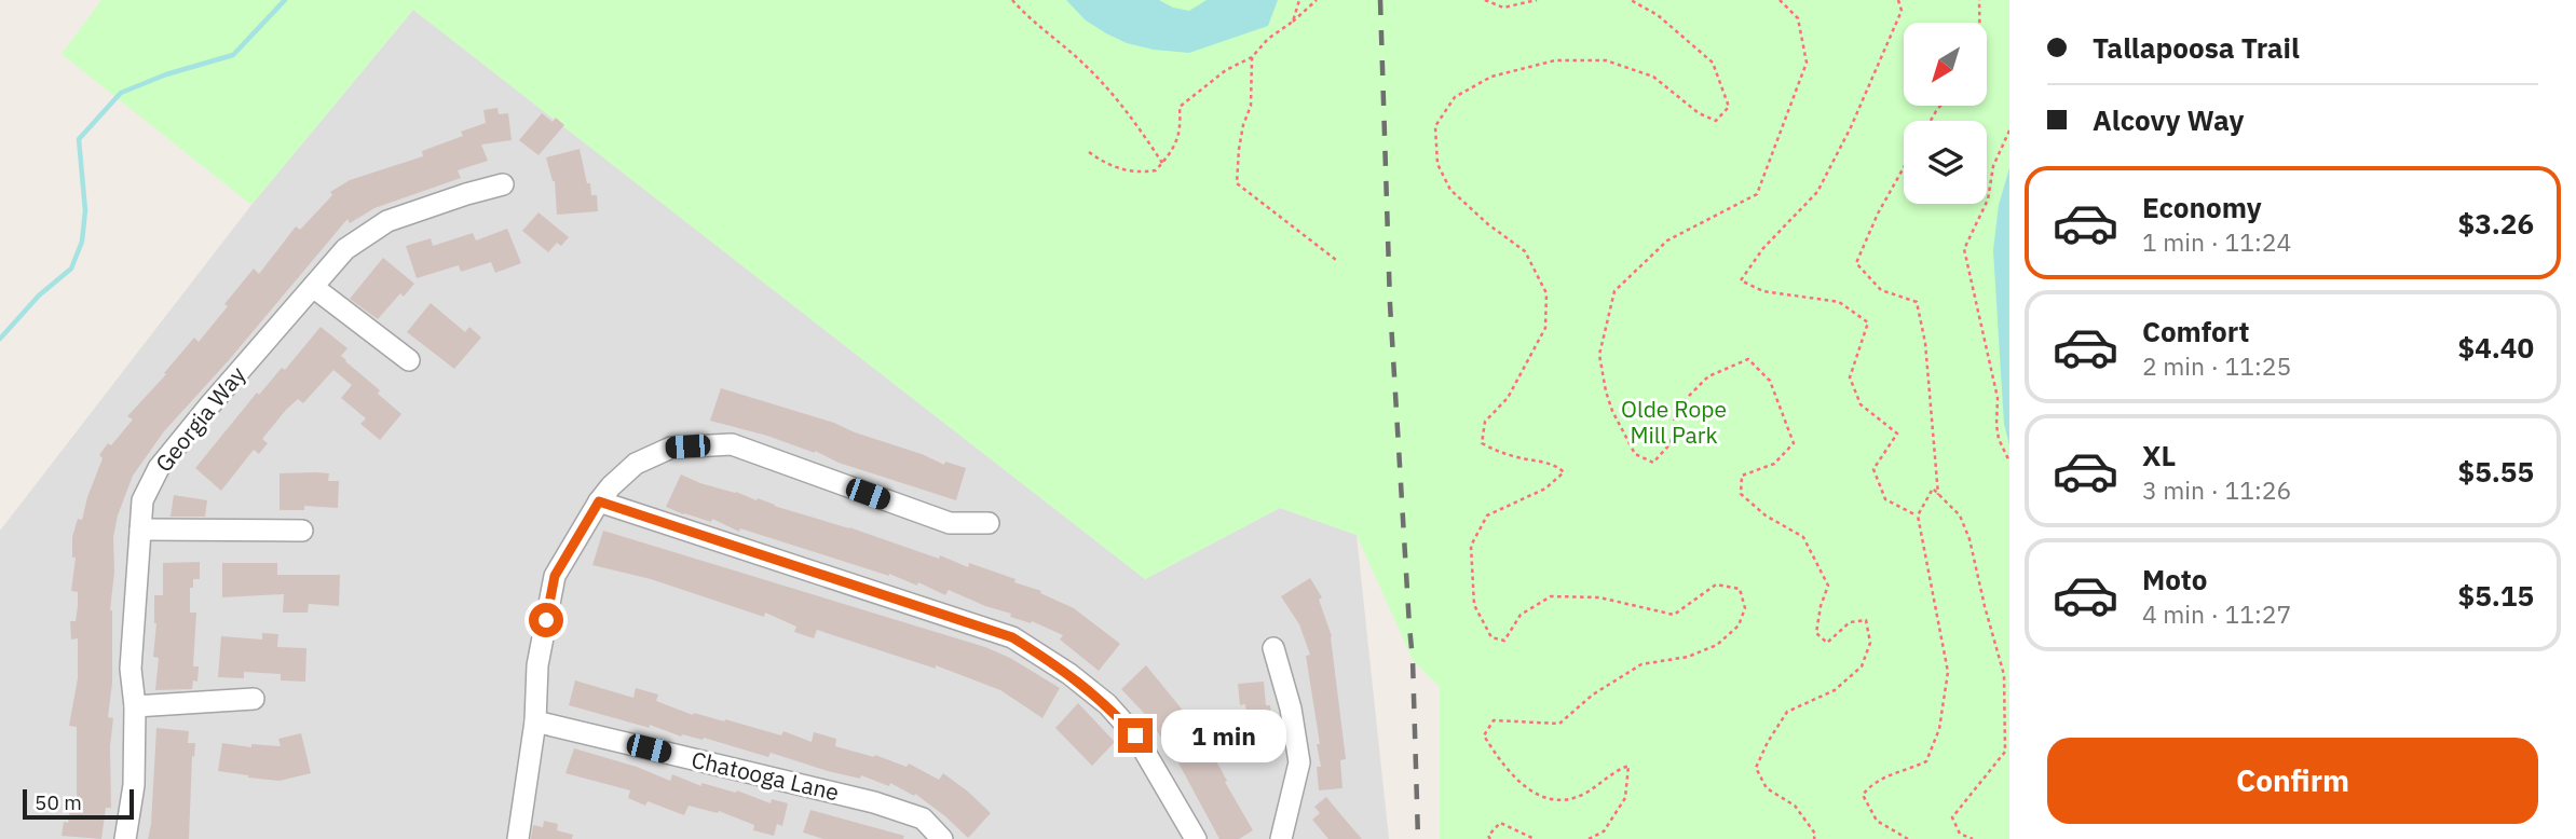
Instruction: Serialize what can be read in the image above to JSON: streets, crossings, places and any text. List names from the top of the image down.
{
  "streets": {
    "street": ["Georgia Way", "Chatooga Lane"]
  },
  "parks": ["Olde Rope Mill Park"],
  "scale_bar": "50 m",
  "north": "bottom left",
  "page": {
    "banner": ["Tallapoosa Trail", "Alcovy Way"],
    "list": [
      {
        "name": "Economy",
        "note": "1 min · 11:24",
        "value": "$3.26"
      },
      {
        "name": "Comfort",
        "note": "2 min · 11:25",
        "value": "$4.40"
      },
      {
        "name": "XL",
        "note": "3 min · 11:26",
        "value": "$5.55"
      },
      {
        "name": "Moto",
        "note": "4 min · 11:27",
        "value": "$5.15"
      }
    ],
    "bubble": "1 min",
    "buttons": "Confirm",
    "scale": "50 m"
  }
}
